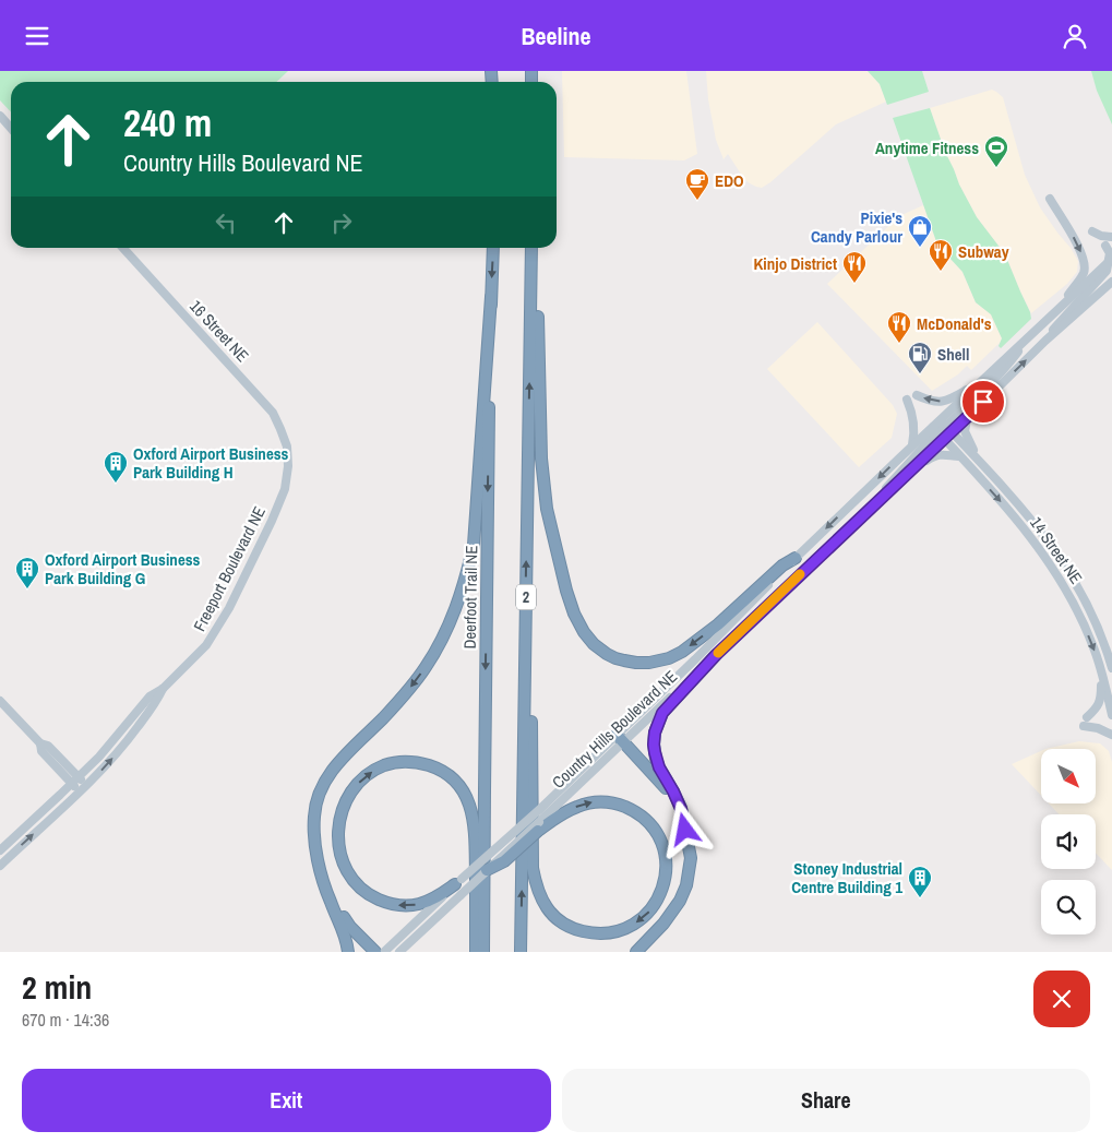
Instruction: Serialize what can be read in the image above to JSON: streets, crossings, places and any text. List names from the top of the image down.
{
  "streets": {
    "highway": ["Deerfoot Trail NE", "2"],
    "main road": [
      "16 Street NE",
      "14 Street NE",
      "Freeport Boulevard NE",
      "Country Hills Boulevard NE"
    ]
  },
  "crossings": [
    ["16 Street NE", "Freeport Boulevard NE"],
    ["14 Street NE", "Country Hills Boulevard NE"]
  ],
  "places": {
    "sports": ["Anytime Fitness"],
    "cafe": ["EDO"],
    "shop": ["Pixie's Candy Parlour"],
    "restaurant": ["Subway", "Kinjo District", "McDonald's"],
    "fuel station": ["Shell"],
    "building": ["Oxford Airport Business Park Building H", "Oxford Airport Business Park Building G", "Stoney Industrial Centre Building 1"]
  },
  "north": "bottom right",
  "page": {
    "header": "Beeline",
    "turn": ["240 m", "Country Hills Boulevard NE"],
    "heading": ["2 min", "670 m · 14:36"],
    "buttons": ["Exit", "Share"]
  }
}
